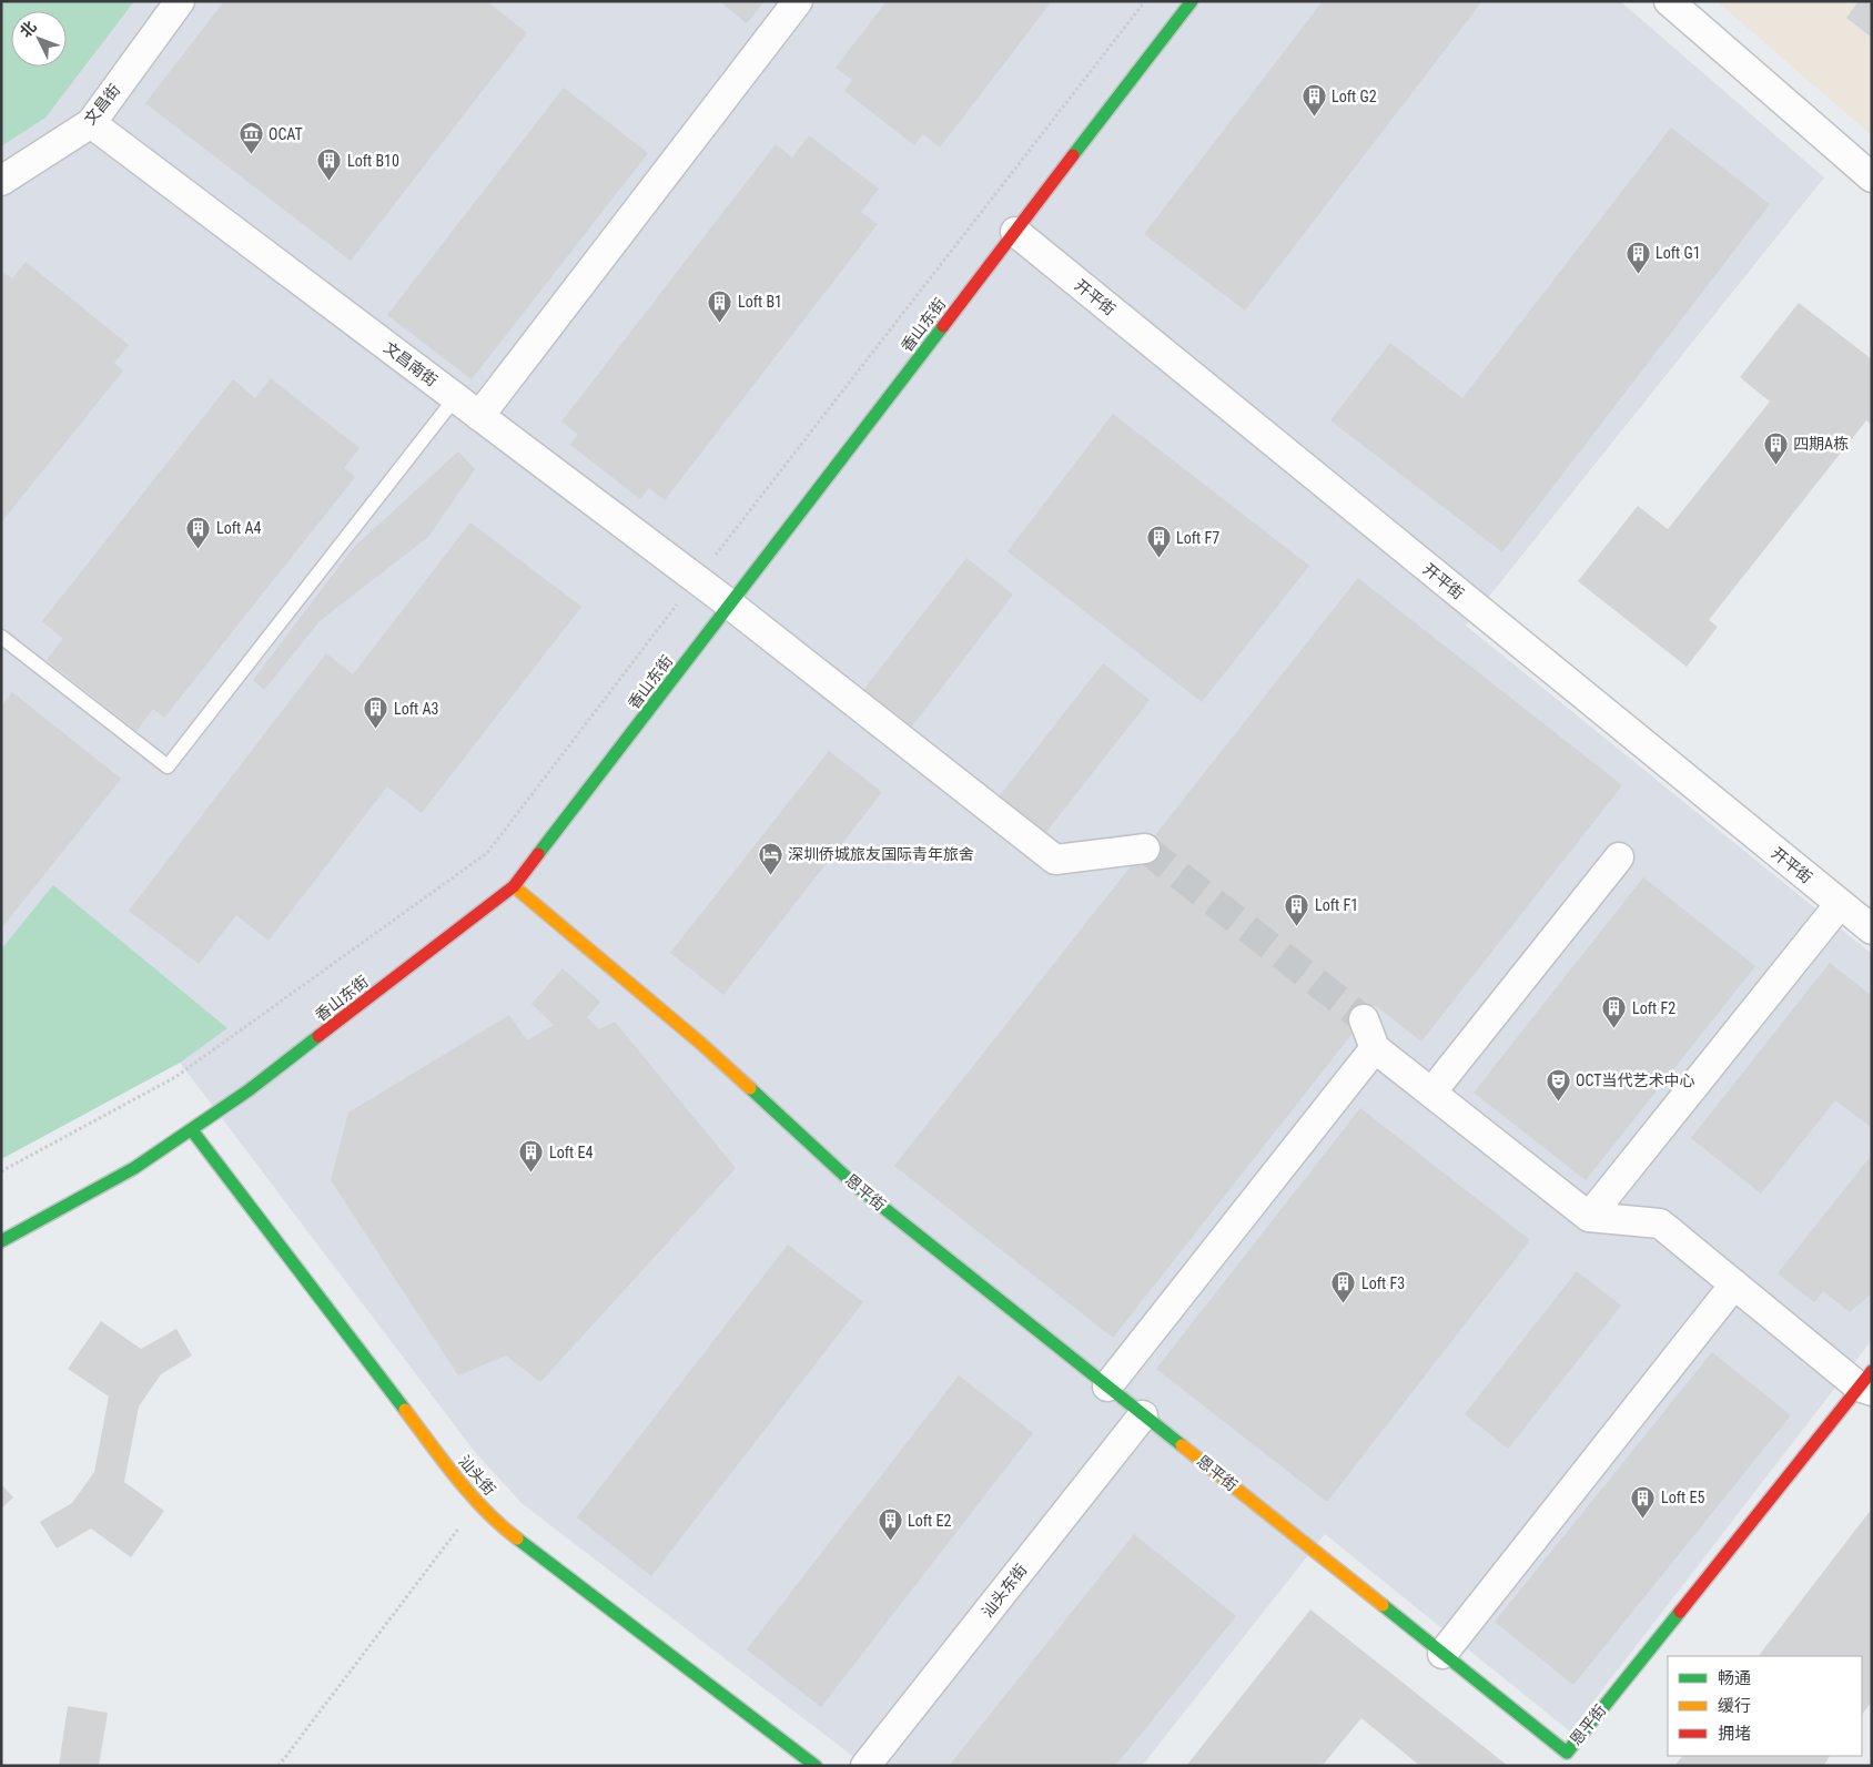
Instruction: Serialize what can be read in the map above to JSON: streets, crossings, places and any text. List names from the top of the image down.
{
  "streets": {
    "street": [
      "文昌街",
      "开平街",
      "香山东街",
      "文昌南街",
      "恩平街",
      "汕头街",
      "汕头东街"
    ]
  },
  "crossings": [
    ["文昌街", "文昌南街"],
    ["开平街", "香山东街"],
    ["香山东街", "文昌南街"],
    ["香山东街", "恩平街"],
    ["香山东街", "汕头街"],
    ["恩平街", "汕头东街"]
  ],
  "places": {
    "building": [
      "Loft G2",
      "Loft B10",
      "Loft G1",
      "Loft B1",
      "四期A栋",
      "Loft A4",
      "Loft F7",
      "Loft A3",
      "Loft F1",
      "Loft F2",
      "Loft E4",
      "Loft F3",
      "Loft E5",
      "Loft E2"
    ],
    "museum": ["OCAT"],
    "hotel": ["深圳侨城旅友国际青年旅舍"],
    "theatre": ["OCT当代艺术中心"]
  },
  "legend": ["畅通", "缓行", "拥堵"],
  "north": "top left"
}
